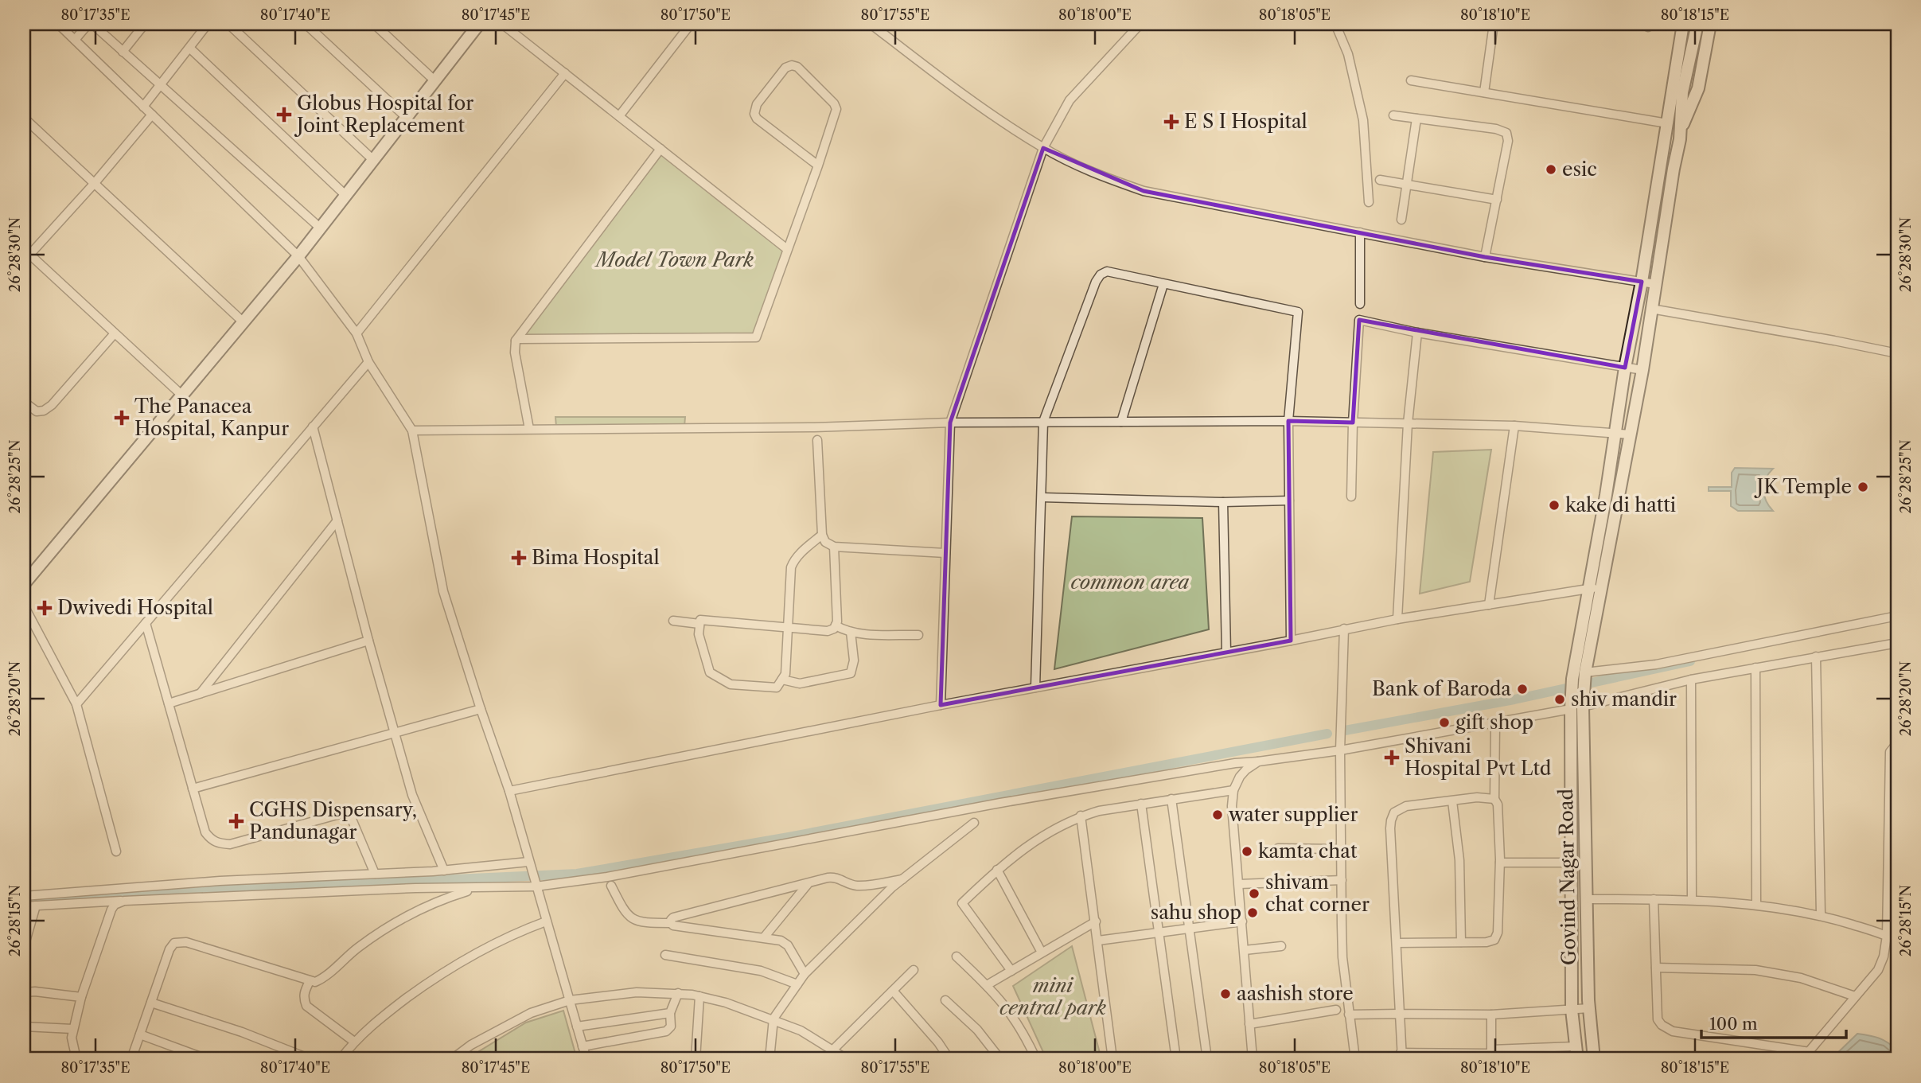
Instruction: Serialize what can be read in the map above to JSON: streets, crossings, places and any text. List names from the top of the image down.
{
  "streets": {
    "main road": ["Govind Nagar Road"]
  },
  "parks": ["Model Town Park", "common area", "mini central park"],
  "places": {
    "health": [
      "Globus Hospital for Joint Replacement",
      "E S I Hospital",
      "The Panacea Hospital, Kanpur",
      "Bima Hospital",
      "Dwivedi Hospital",
      "Shivani Hospital Pvt Ltd",
      "CGHS Dispensary, Pandunagar"
    ],
    "other": [
      "esic",
      "JK Temple",
      "kake di hatti",
      "Bank of Baroda",
      "shiv mandir",
      "gift shop",
      "water supplier",
      "kamta chat",
      "shivam chat corner",
      "sahu shop",
      "aashish store"
    ]
  },
  "scale_bar": "100 m",
  "coordinates": [
    "80°17'35\"E",
    "80°17'40\"E",
    "80°17'45\"E",
    "80°17'50\"E",
    "80°17'55\"E",
    "80°18'00\"E",
    "80°18'05\"E",
    "80°18'10\"E",
    "80°18'15\"E",
    "26°28'30\"N",
    "26°28'25\"N",
    "26°28'20\"N",
    "26°28'15\"N"
  ]
}
